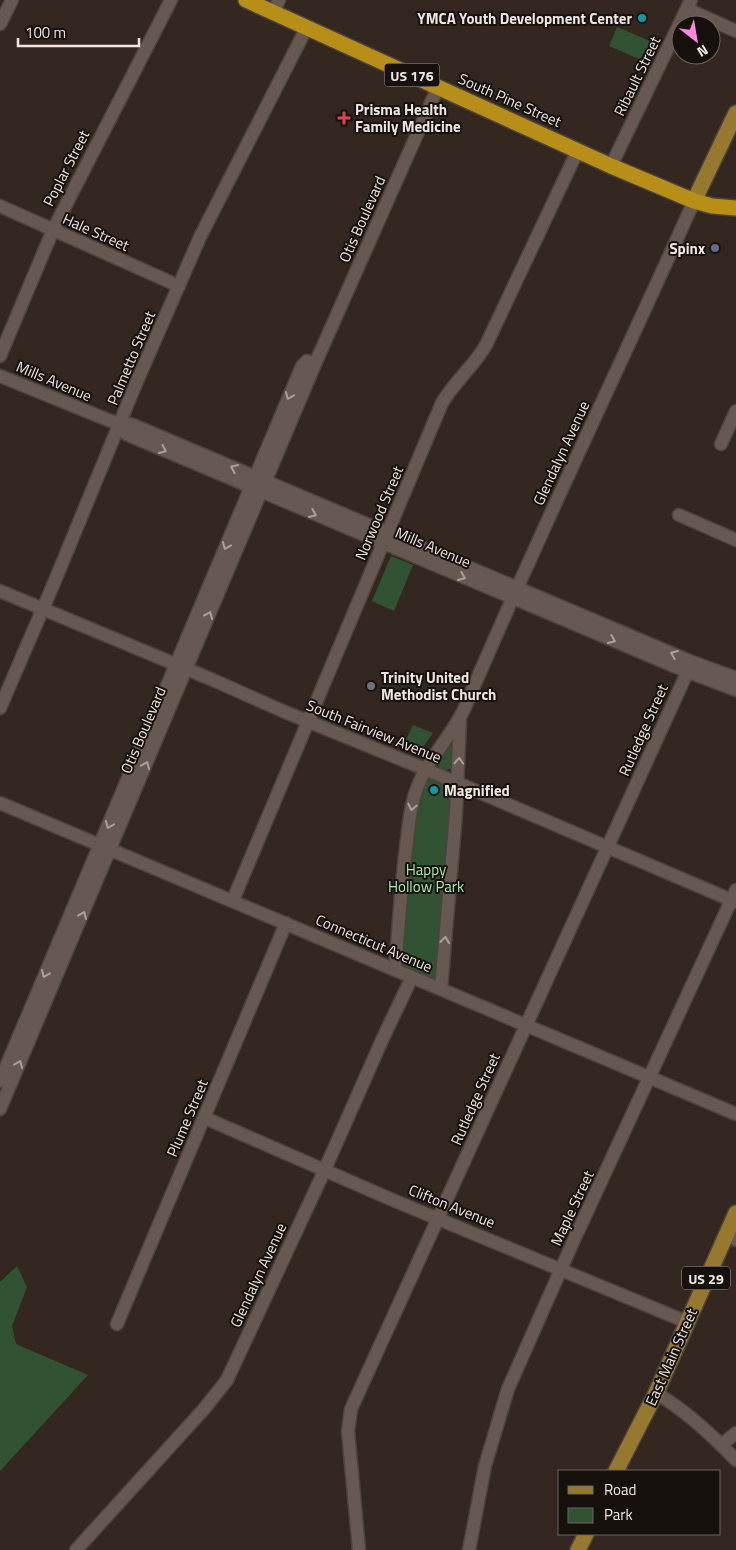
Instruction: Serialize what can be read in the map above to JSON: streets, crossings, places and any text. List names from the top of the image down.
{
  "streets": {
    "highway": ["US 176", "South Pine Street"],
    "main road": ["US 29", "East Main Street"],
    "street": [
      "Ribault Street",
      "Poplar Street",
      "Otis Boulevard",
      "Hale Street",
      "Palmetto Street",
      "Mills Avenue",
      "Glendalyn Avenue",
      "Norwood Street",
      "Rutledge Street",
      "South Fairview Avenue",
      "Connecticut Avenue",
      "Plume Street",
      "Clifton Avenue",
      "Maple Street"
    ]
  },
  "crossings": [
    ["Ribault Street", "South Pine Street"],
    ["South Pine Street", "Otis Boulevard"],
    ["South Pine Street", "Palmetto Street"],
    ["South Pine Street", "Glendalyn Avenue"],
    ["South Pine Street", "Norwood Street"],
    ["Poplar Street", "Hale Street"],
    ["Otis Boulevard", "Mills Avenue"],
    ["Otis Boulevard", "South Fairview Avenue"],
    ["Otis Boulevard", "Connecticut Avenue"],
    ["Hale Street", "Palmetto Street"],
    ["Palmetto Street", "Mills Avenue"],
    ["Palmetto Street", "South Fairview Avenue"],
    ["Mills Avenue", "Glendalyn Avenue"],
    ["Mills Avenue", "Norwood Street"],
    ["Mills Avenue", "Rutledge Street"],
    ["Glendalyn Avenue", "South Fairview Avenue"],
    ["Glendalyn Avenue", "Connecticut Avenue"],
    ["Glendalyn Avenue", "Clifton Avenue"],
    ["Norwood Street", "South Fairview Avenue"],
    ["Norwood Street", "Connecticut Avenue"],
    ["Rutledge Street", "South Fairview Avenue"],
    ["Rutledge Street", "Connecticut Avenue"],
    ["Rutledge Street", "Clifton Avenue"],
    ["South Fairview Avenue", "Maple Street"],
    ["Connecticut Avenue", "Plume Street"],
    ["Connecticut Avenue", "Maple Street"],
    ["Plume Street", "Clifton Avenue"],
    ["Clifton Avenue", "Maple Street"],
    ["Clifton Avenue", "East Main Street"]
  ],
  "parks": ["Happy Hollow Park"],
  "places": {
    "other": [
      "YMCA Youth Development Center",
      "Spinx",
      "Trinity United Methodist Church",
      "Magnified"
    ],
    "health": ["Prisma Health Family Medicine"]
  },
  "legend": ["Road", "Park"],
  "scale_bar": "100 m",
  "north": "bottom right"
}
